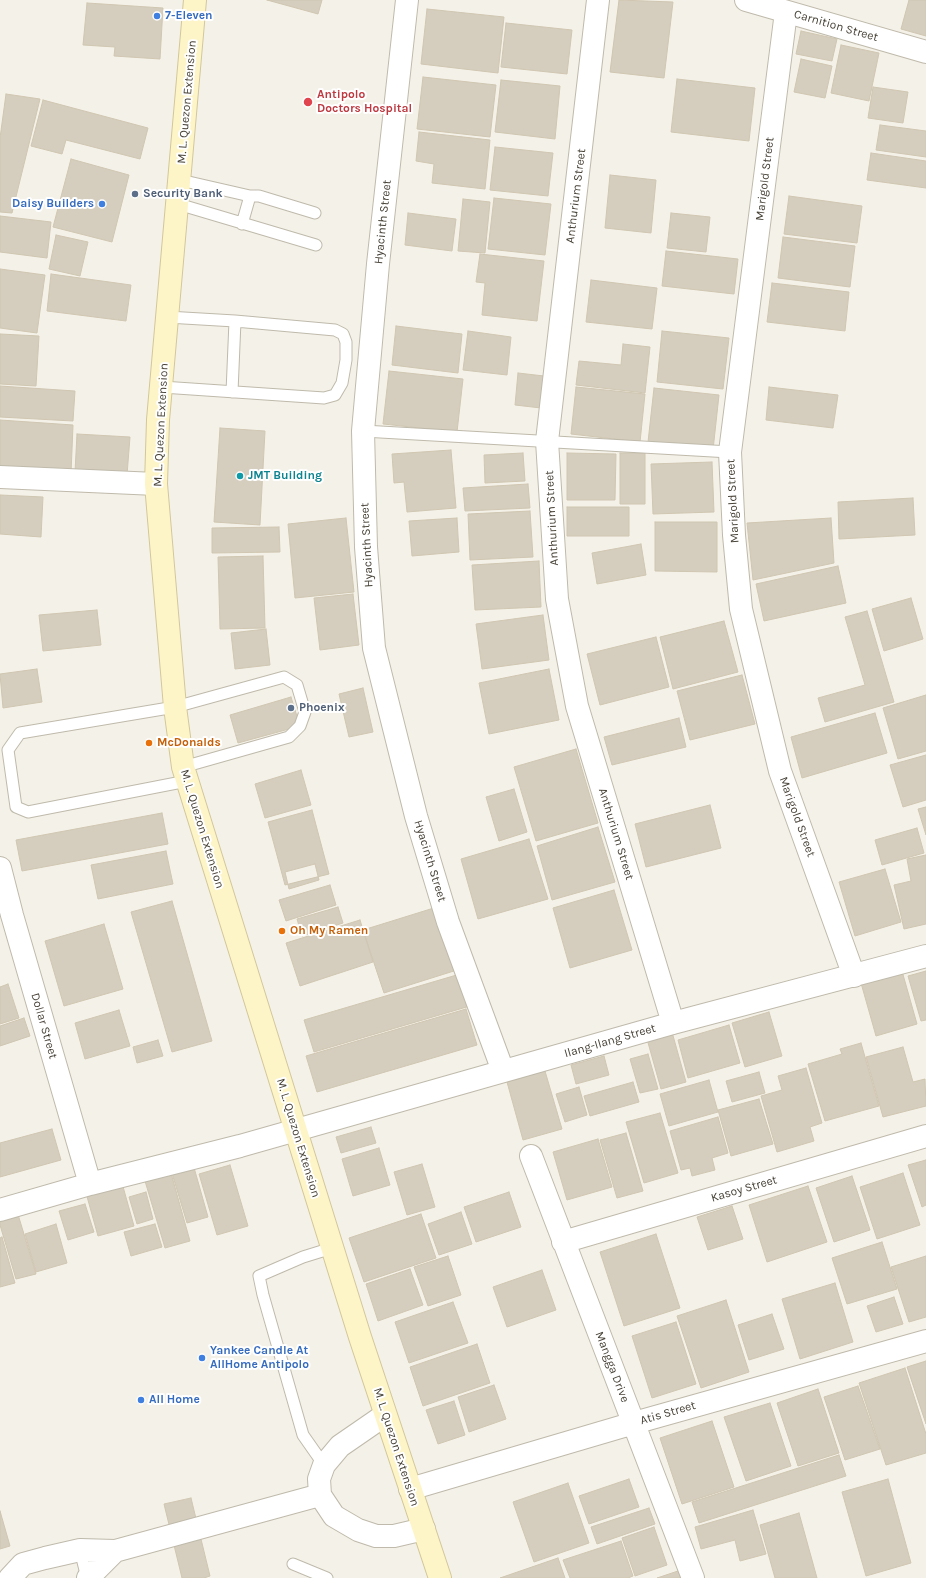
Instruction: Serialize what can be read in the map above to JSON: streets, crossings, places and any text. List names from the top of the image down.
{
  "streets": {
    "main road": ["M. L. Quezon Extension"],
    "street": [
      "Carnition Street",
      "Marigold Street",
      "Anthurium Street",
      "Hyacinth Street",
      "Dollar Street",
      "Ilang-Ilang Street",
      "Kasoy Street",
      "Mangga Drive",
      "Atis Street"
    ]
  },
  "crossings": [
    ["Carnition Street", "Marigold Street"],
    ["M. L. Quezon Extension", "Ilang-Ilang Street"],
    ["M. L. Quezon Extension", "Atis Street"],
    ["Marigold Street", "Ilang-Ilang Street"],
    ["Anthurium Street", "Ilang-Ilang Street"],
    ["Hyacinth Street", "Ilang-Ilang Street"],
    ["Dollar Street", "Ilang-Ilang Street"],
    ["Kasoy Street", "Mangga Drive"],
    ["Mangga Drive", "Atis Street"]
  ],
  "places": [
    "7-Eleven",
    "Antipolo Doctors Hospital",
    "Security Bank",
    "Daisy Builders",
    "JMT Building",
    "Phoenix",
    "McDonalds",
    "Oh My Ramen",
    "Yankee Candle At AllHome Antipolo",
    "All Home"
  ]
}
